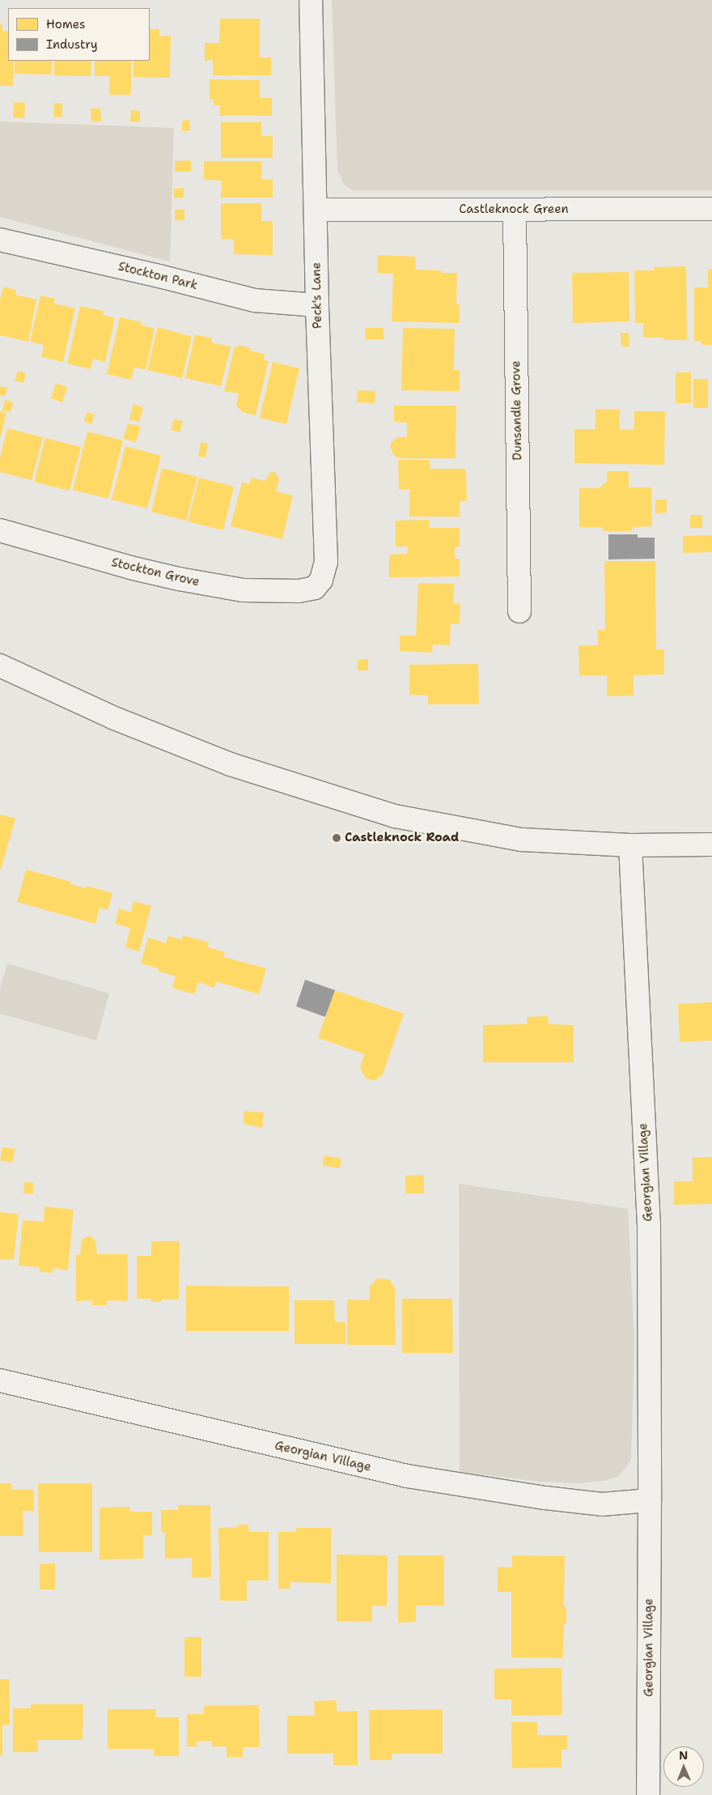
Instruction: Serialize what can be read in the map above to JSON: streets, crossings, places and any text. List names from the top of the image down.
{
  "streets": {
    "street": [
      "Castleknock Green",
      "Stockton Park",
      "Peck's Lane",
      "Dunsandle Grove",
      "Stockton Grove",
      "Georgian Village"
    ]
  },
  "crossings": [
    ["Castleknock Green", "Peck's Lane"],
    ["Castleknock Green", "Dunsandle Grove"],
    ["Stockton Park", "Peck's Lane"],
    ["Peck's Lane", "Stockton Grove"]
  ],
  "places": ["Castleknock Road"],
  "legend": ["Homes", "Industry"],
  "north": "top"
}
